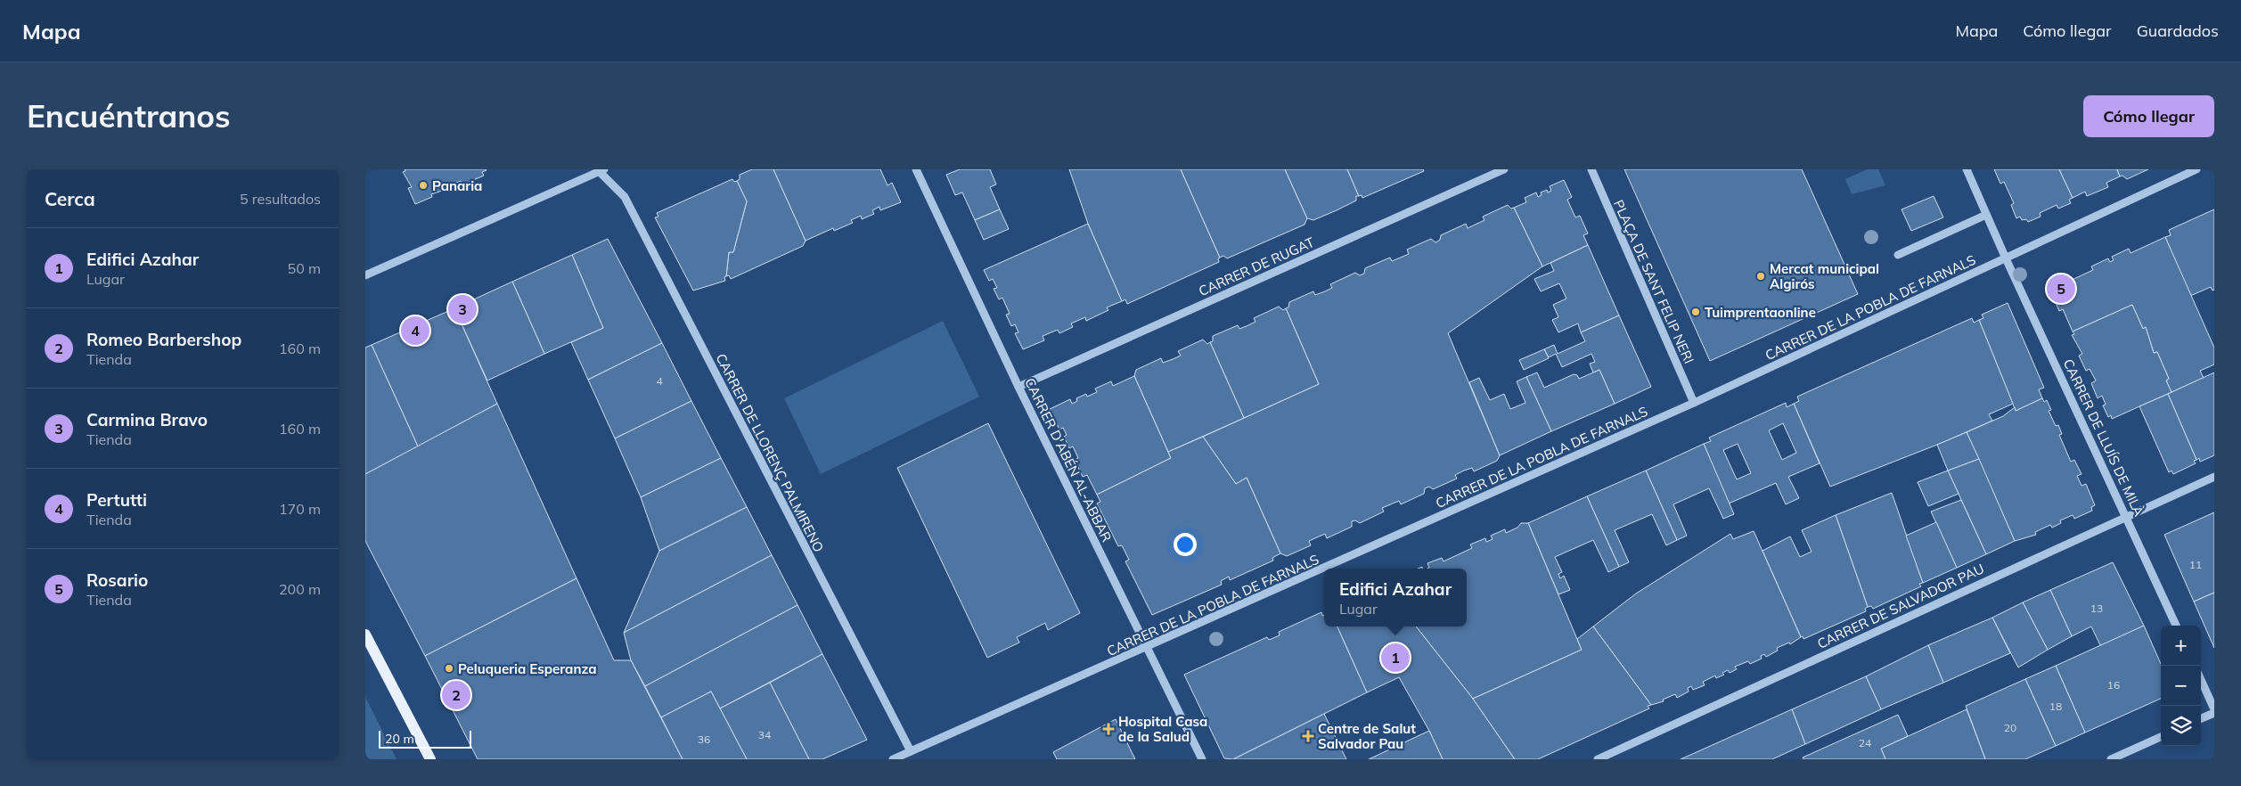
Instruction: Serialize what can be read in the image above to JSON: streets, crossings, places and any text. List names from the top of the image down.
{
  "streets": {
    "street": [
      "CARRER DE RUGAT",
      "PLAÇA DE SANT FELIP NERI",
      "CARRER DE LA POBLA DE FARNALS",
      "CARRER DE LLUÍS DE MILÀ",
      "CARRER DE LLORENÇ PALMIRENO",
      "CARRER D'ABÉN AL-ABBAR",
      "CARRER DE SALVADOR PAU"
    ]
  },
  "crossings": [
    ["CARRER DE RUGAT", "CARRER D'ABÉN AL-ABBAR"],
    ["PLAÇA DE SANT FELIP NERI", "CARRER DE LA POBLA DE FARNALS"],
    ["CARRER DE LA POBLA DE FARNALS", "CARRER DE LLUÍS DE MILÀ"],
    ["CARRER DE LA POBLA DE FARNALS", "CARRER DE LLORENÇ PALMIRENO"],
    ["CARRER DE LA POBLA DE FARNALS", "CARRER D'ABÉN AL-ABBAR"],
    ["CARRER DE LLUÍS DE MILÀ", "CARRER DE SALVADOR PAU"]
  ],
  "places": {
    "other": [
      "Panaria",
      "Mercat municipal Algirós",
      "Tuimprentaonline",
      "Peluqueria Esperanza"
    ],
    "health": ["Hospital Casa de la Salud", "Centre de Salut Salvador Pau"]
  },
  "house_numbers": [
    "4",
    "11",
    "13",
    "16",
    "18",
    "20",
    "34",
    "36",
    "24"
  ],
  "scale_bar": "20 m",
  "page": {
    "header": "Mapa",
    "nav": ["Mapa", "Cómo llegar", "Guardados"],
    "buttons": "Cómo llegar",
    "title": "Encuéntranos",
    "heading": ["Cerca", "5 resultados"],
    "list": [
      {
        "mark": "1",
        "name": "Edifici Azahar",
        "note": "Lugar",
        "value": "50 m"
      },
      {
        "mark": "2",
        "name": "Romeo Barbershop",
        "note": "Tienda",
        "value": "160 m"
      },
      {
        "mark": "3",
        "name": "Carmina Bravo",
        "note": "Tienda",
        "value": "160 m"
      },
      {
        "mark": "4",
        "name": "Pertutti",
        "note": "Tienda",
        "value": "170 m"
      },
      {
        "mark": "5",
        "name": "Rosario",
        "note": "Tienda",
        "value": "200 m"
      }
    ],
    "pins": [
      "5",
      "3",
      "4",
      "1",
      "2"
    ],
    "popup": ["Edifici Azahar", "Lugar"],
    "map_buttons": ["+", "−"],
    "scale": "20 m"
  }
}
